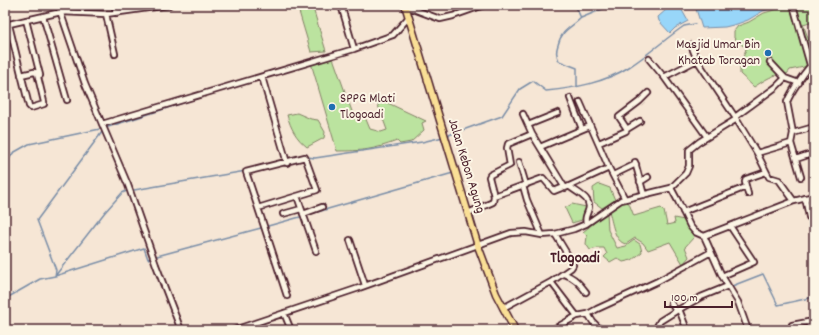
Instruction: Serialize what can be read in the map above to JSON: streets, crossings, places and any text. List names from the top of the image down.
{
  "streets": {
    "main road": ["Jalan Kebon Agung"]
  },
  "districts": ["Tlogoadi"],
  "places": ["Masjid Umar Bin Khatab Toragan", "SPPG Mlati Tlogoadi"],
  "scale_bar": "100 m"
}
